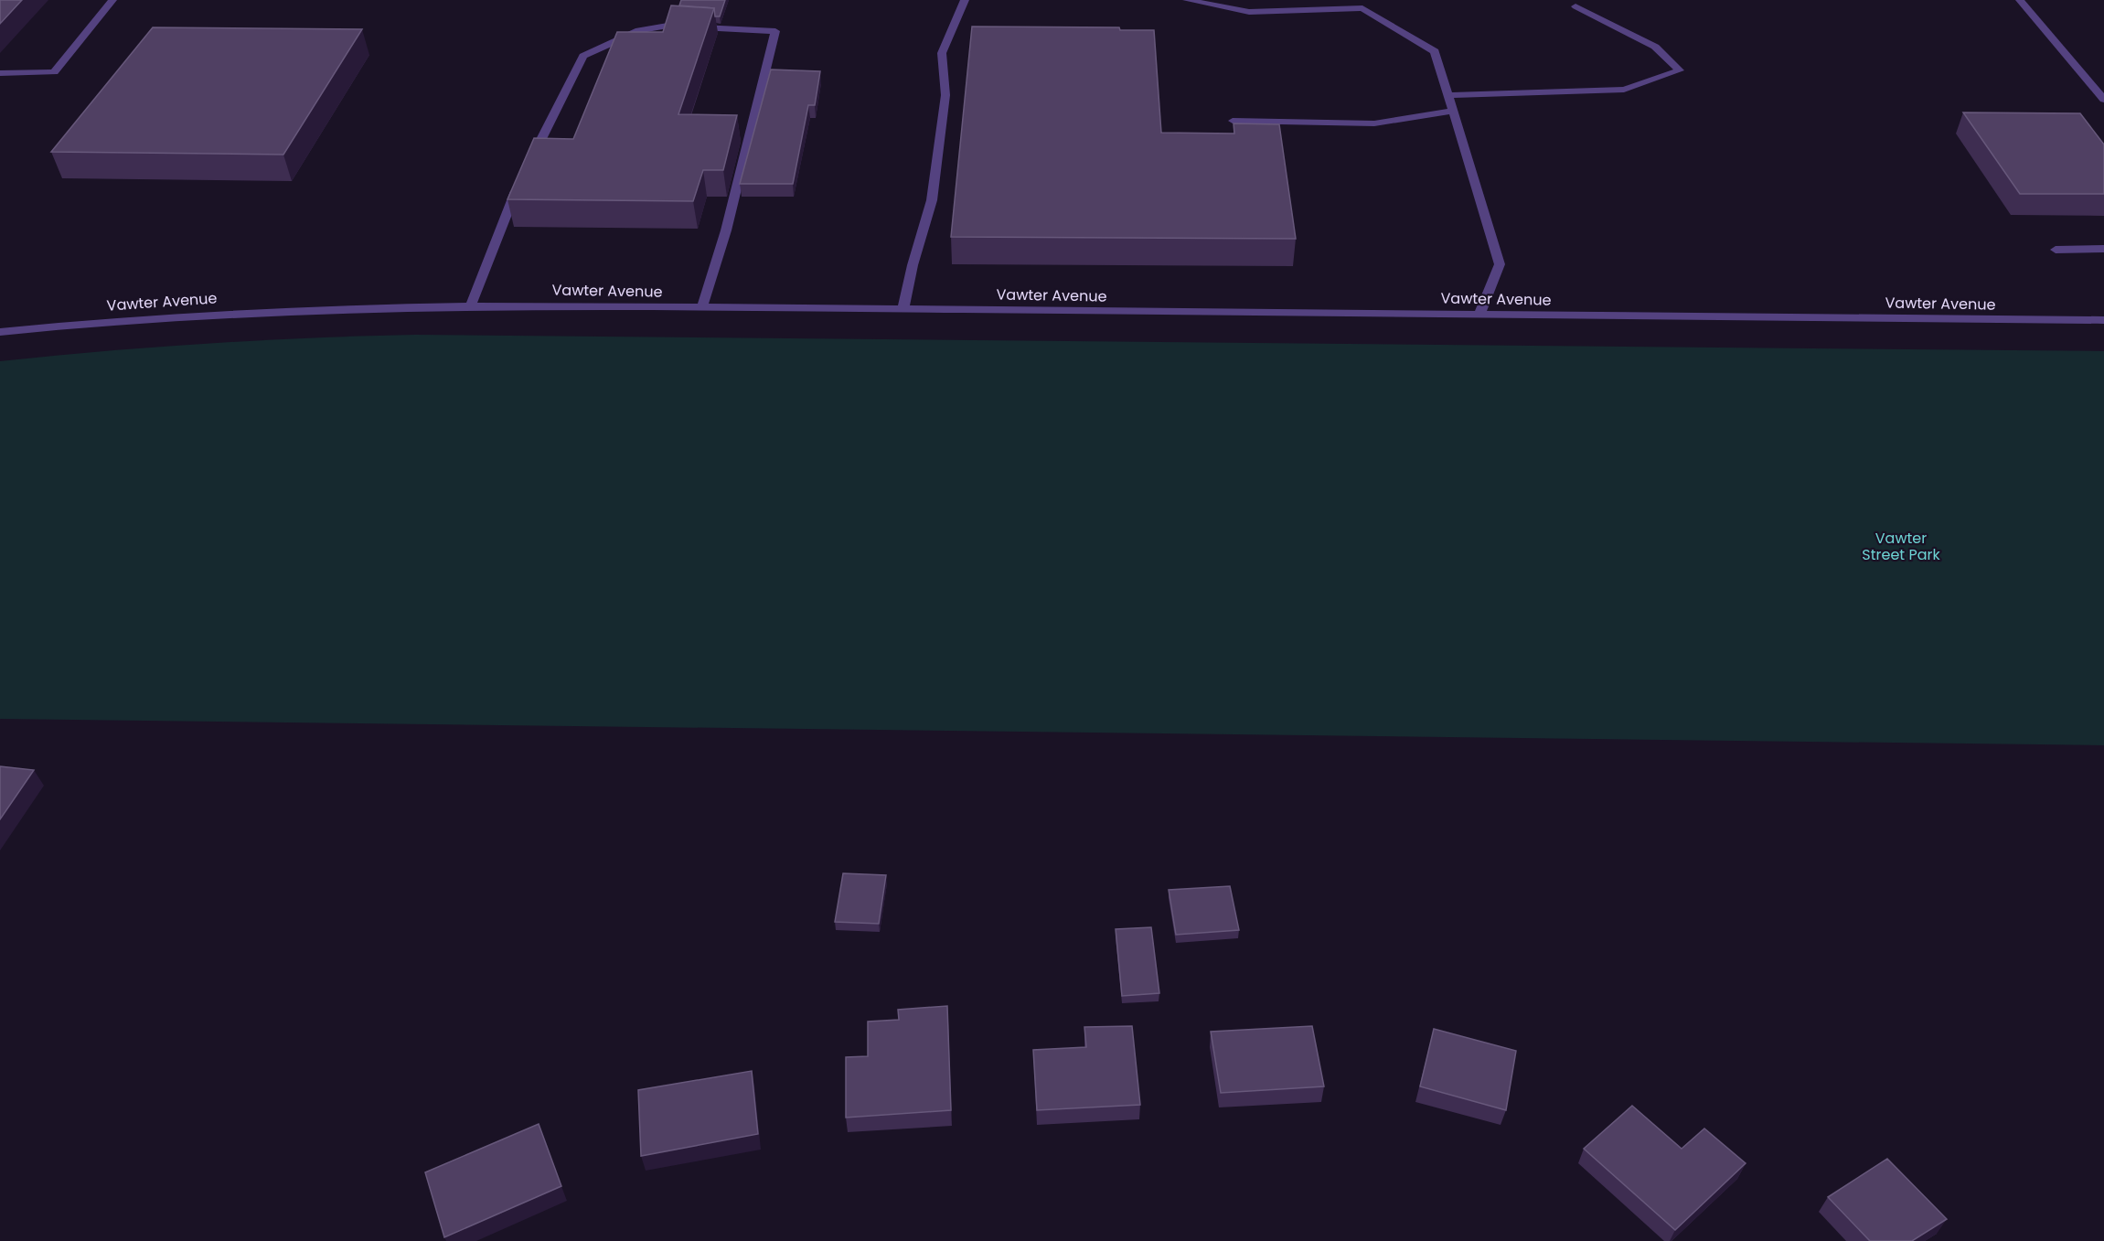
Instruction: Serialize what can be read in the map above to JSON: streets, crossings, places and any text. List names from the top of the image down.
{
  "streets": {
    "street": ["Vawter Avenue"]
  },
  "parks": ["Vawter Street Park"]
}
